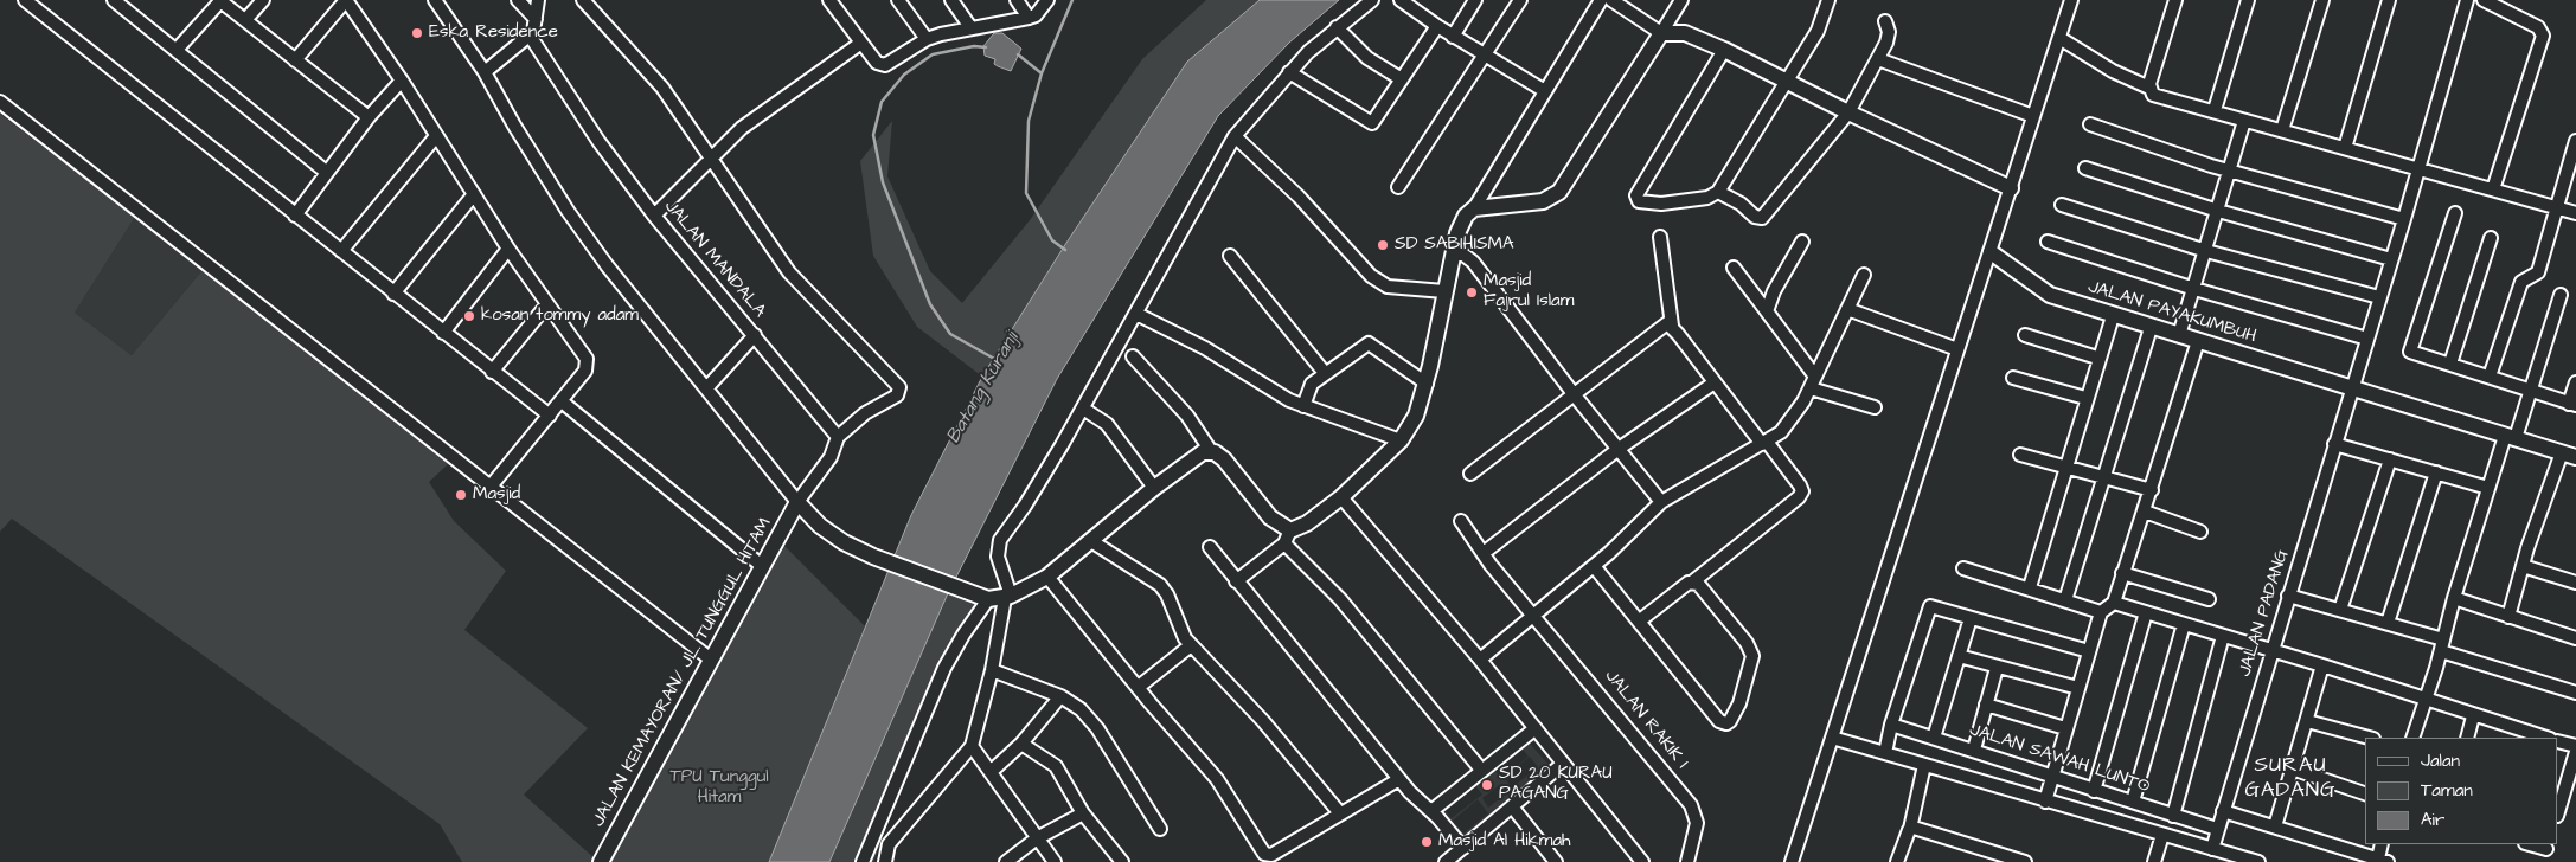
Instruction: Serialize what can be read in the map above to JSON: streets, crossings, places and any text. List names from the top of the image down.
{
  "streets": {
    "street": [
      "JALAN MANDALA",
      "JALAN PAYAKUMBUH",
      "JALAN PADANG",
      "JALAN KEMAYORAN/ JL. TUNGGUL HITAM",
      "JALAN RAKIK I",
      "JALAN SAWAH LUNTO"
    ]
  },
  "crossings": [
    ["JALAN PAYAKUMBUH", "JALAN PADANG"],
    ["JALAN PADANG", "JALAN SAWAH LUNTO"]
  ],
  "districts": ["SURAU GADANG"],
  "water": ["Batang Kuranji"],
  "parks": ["TPU Tunggul Hitam"],
  "places": [
    "Eska Residence",
    "SD SABIHISMA",
    "Masjid Fajrul Islam",
    "kosan tommy adam",
    "Masjid",
    "SD 20 KURAU PAGANG",
    "Masjid Al Hikmah"
  ],
  "legend": ["Jalan", "Taman", "Air"]
}
